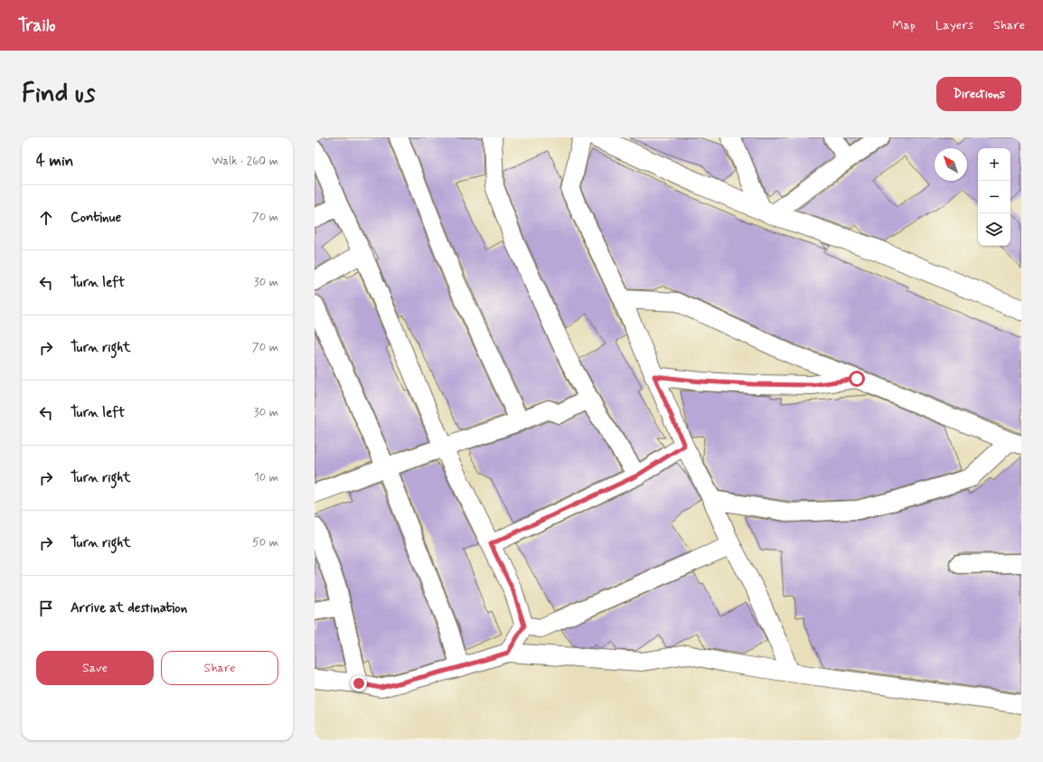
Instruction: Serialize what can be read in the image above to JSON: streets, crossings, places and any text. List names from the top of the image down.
{
  "north": "top left",
  "page": {
    "header": "Trailo",
    "nav": ["Map", "Layers", "Share"],
    "buttons": [
      "Directions",
      ["Save", "Share"]
    ],
    "title": "Find us",
    "heading": ["4 min", "Walk · 260 m"],
    "map_buttons": ["+", "−"],
    "list": [
      ["Continue", "70 m"],
      ["Turn left", "30 m"],
      ["Turn right", "70 m"],
      ["Turn left", "30 m"],
      ["Turn right", "10 m"],
      ["Turn right", "50 m"],
      "Arrive at destination"
    ]
  }
}
